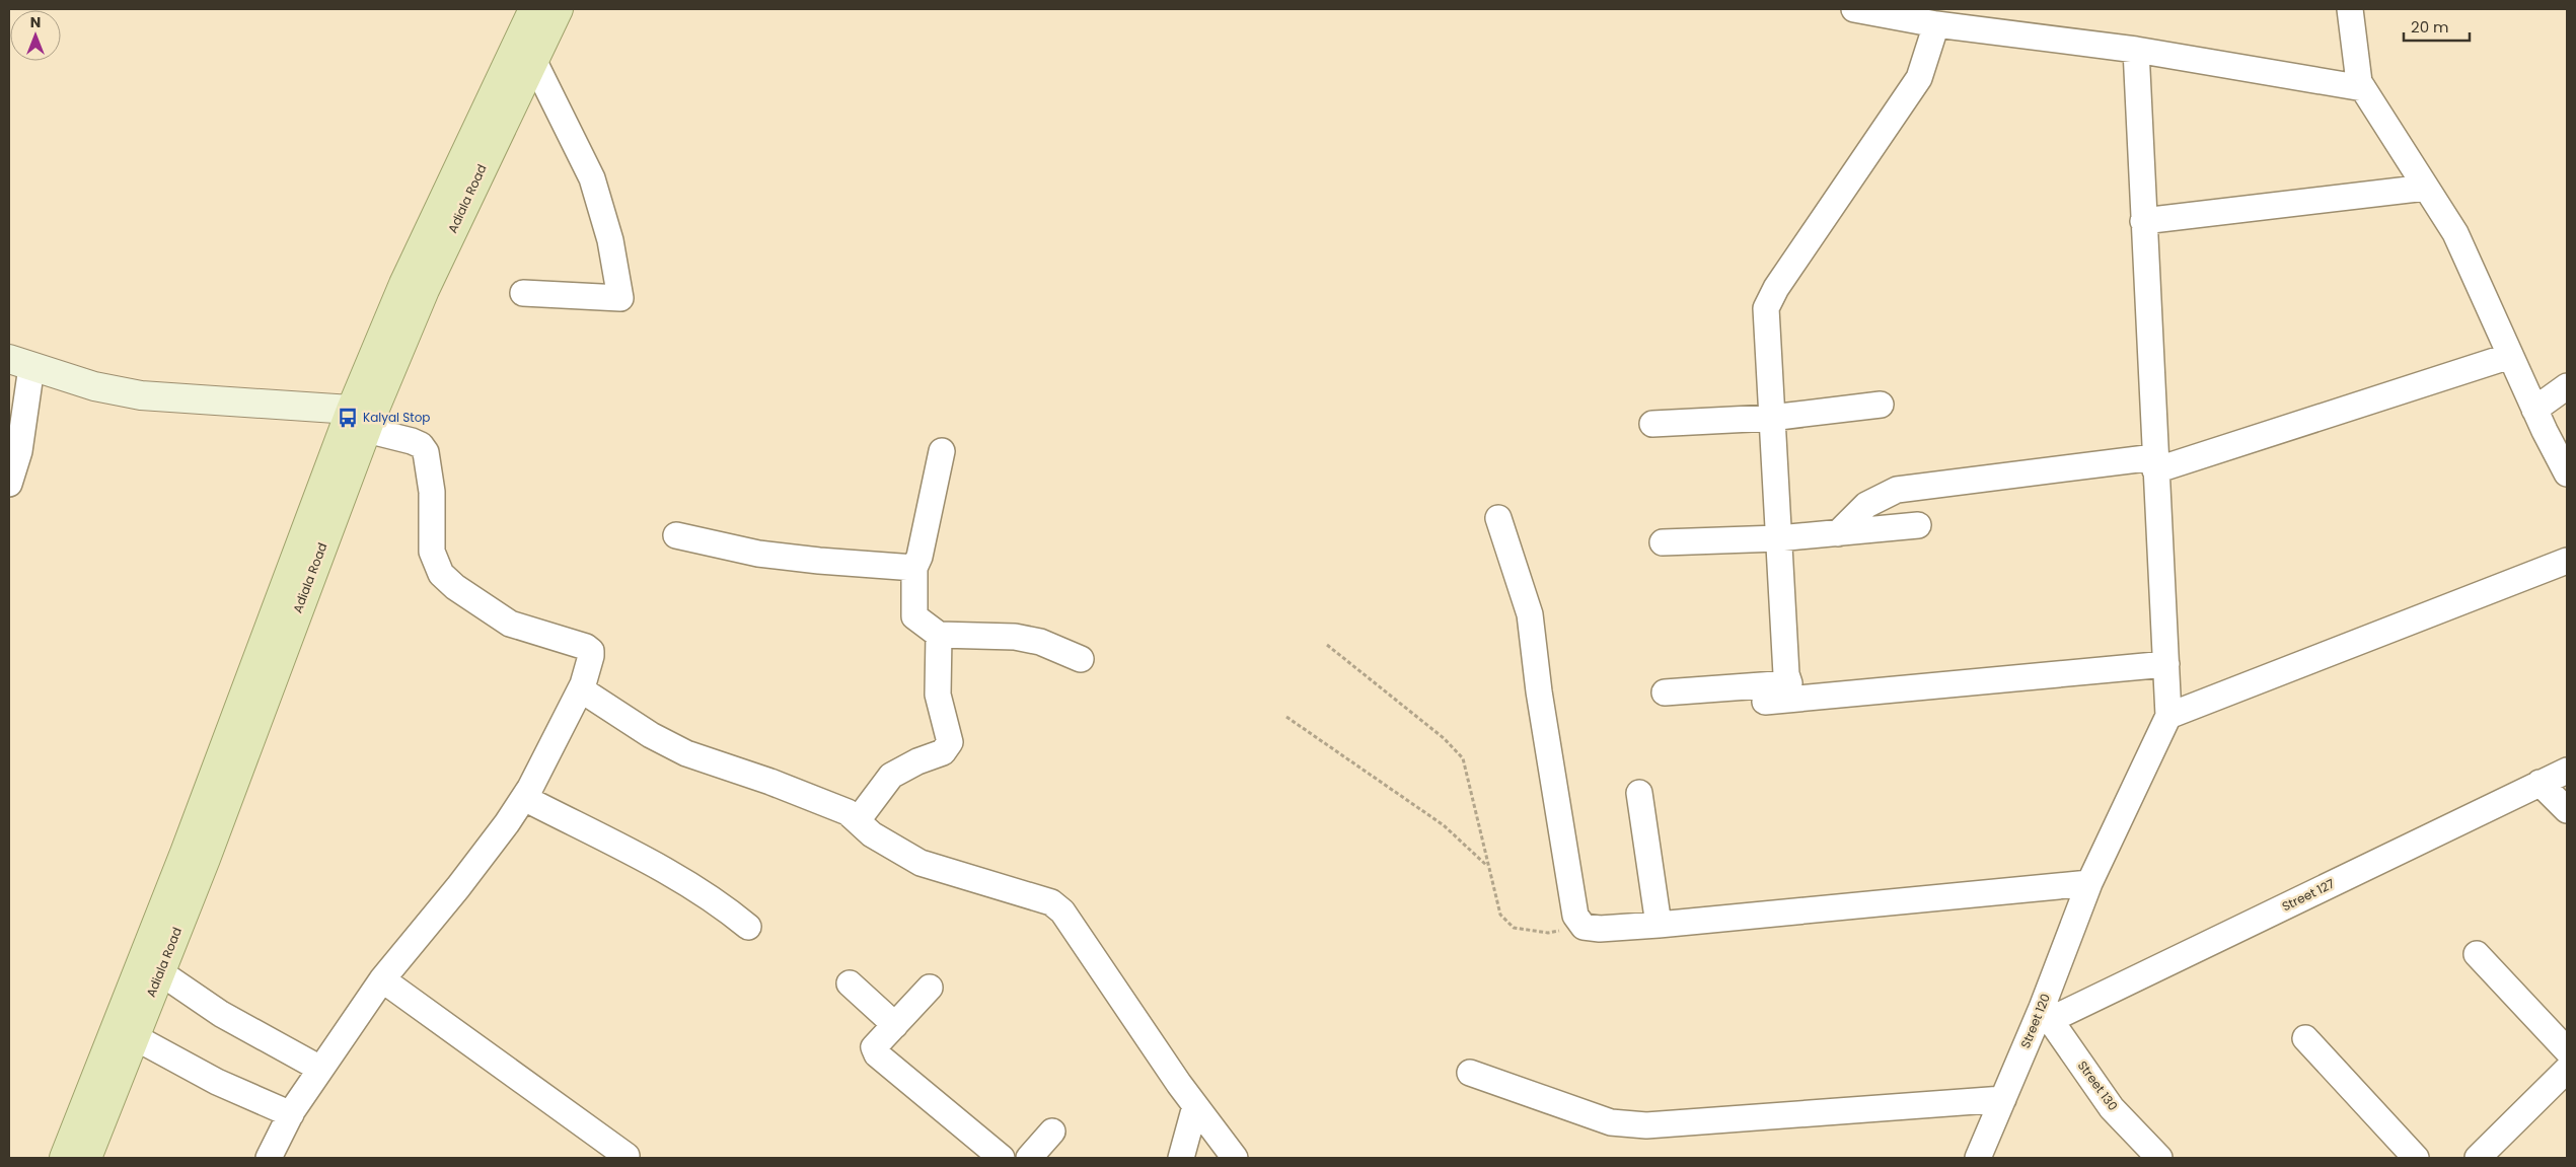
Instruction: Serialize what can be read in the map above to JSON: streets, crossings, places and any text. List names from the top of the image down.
{
  "streets": {
    "main road": ["Adiala Road"],
    "street": ["Street 127", "Street 120", "Street 130"]
  },
  "crossings": [
    ["Street 127", "Street 120"],
    ["Street 127", "Street 130"],
    ["Street 120", "Street 130"]
  ],
  "places": {
    "bus stop": ["Kalyal Stop"]
  },
  "scale_bar": "20 m",
  "north": "top"
}
